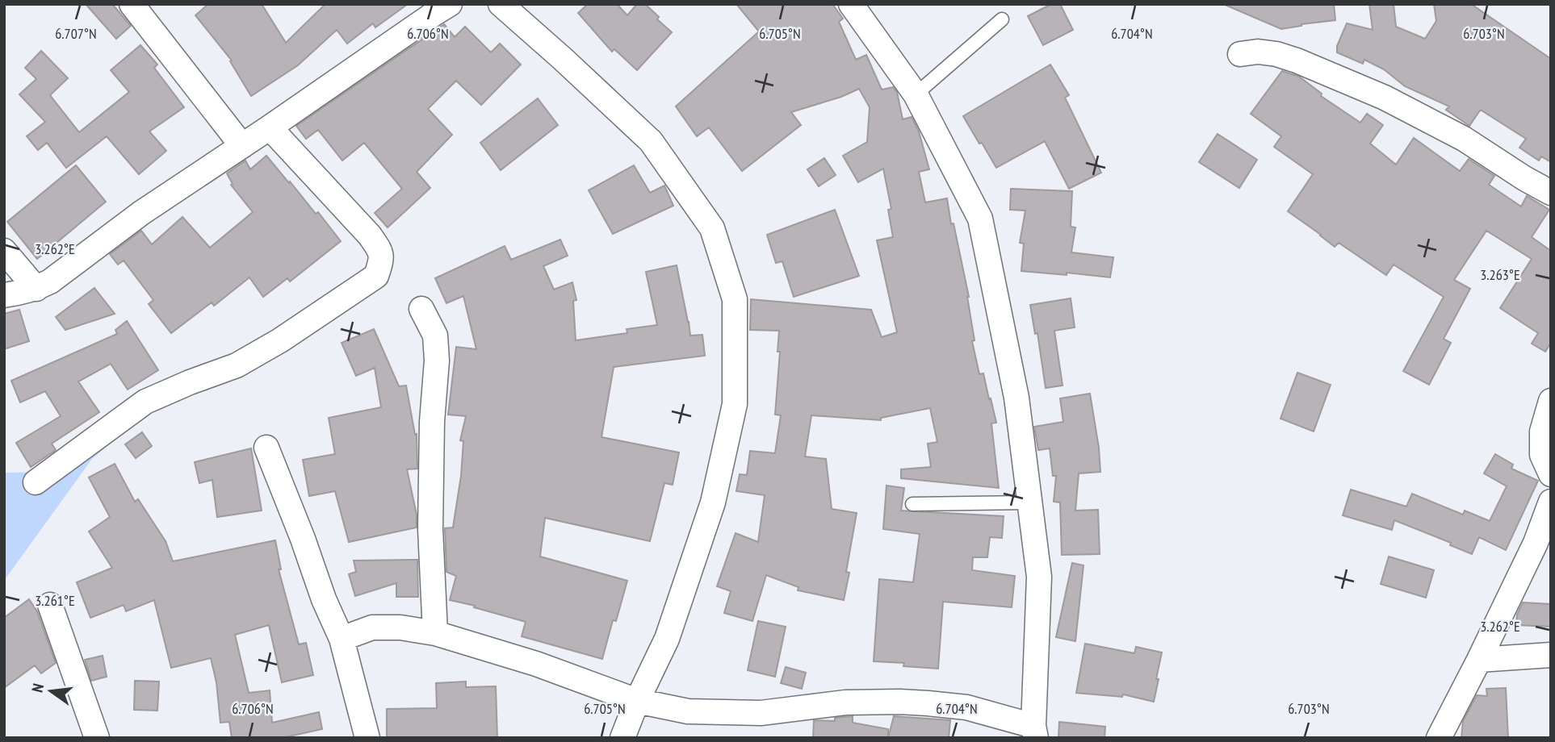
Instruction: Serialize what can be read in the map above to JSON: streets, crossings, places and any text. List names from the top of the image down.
{
  "north": "left",
  "coordinates": [
    "6.707°N",
    "6.706°N",
    "6.705°N",
    "6.704°N",
    "6.703°N",
    "3.262°E",
    "3.263°E",
    "3.261°E"
  ]
}
